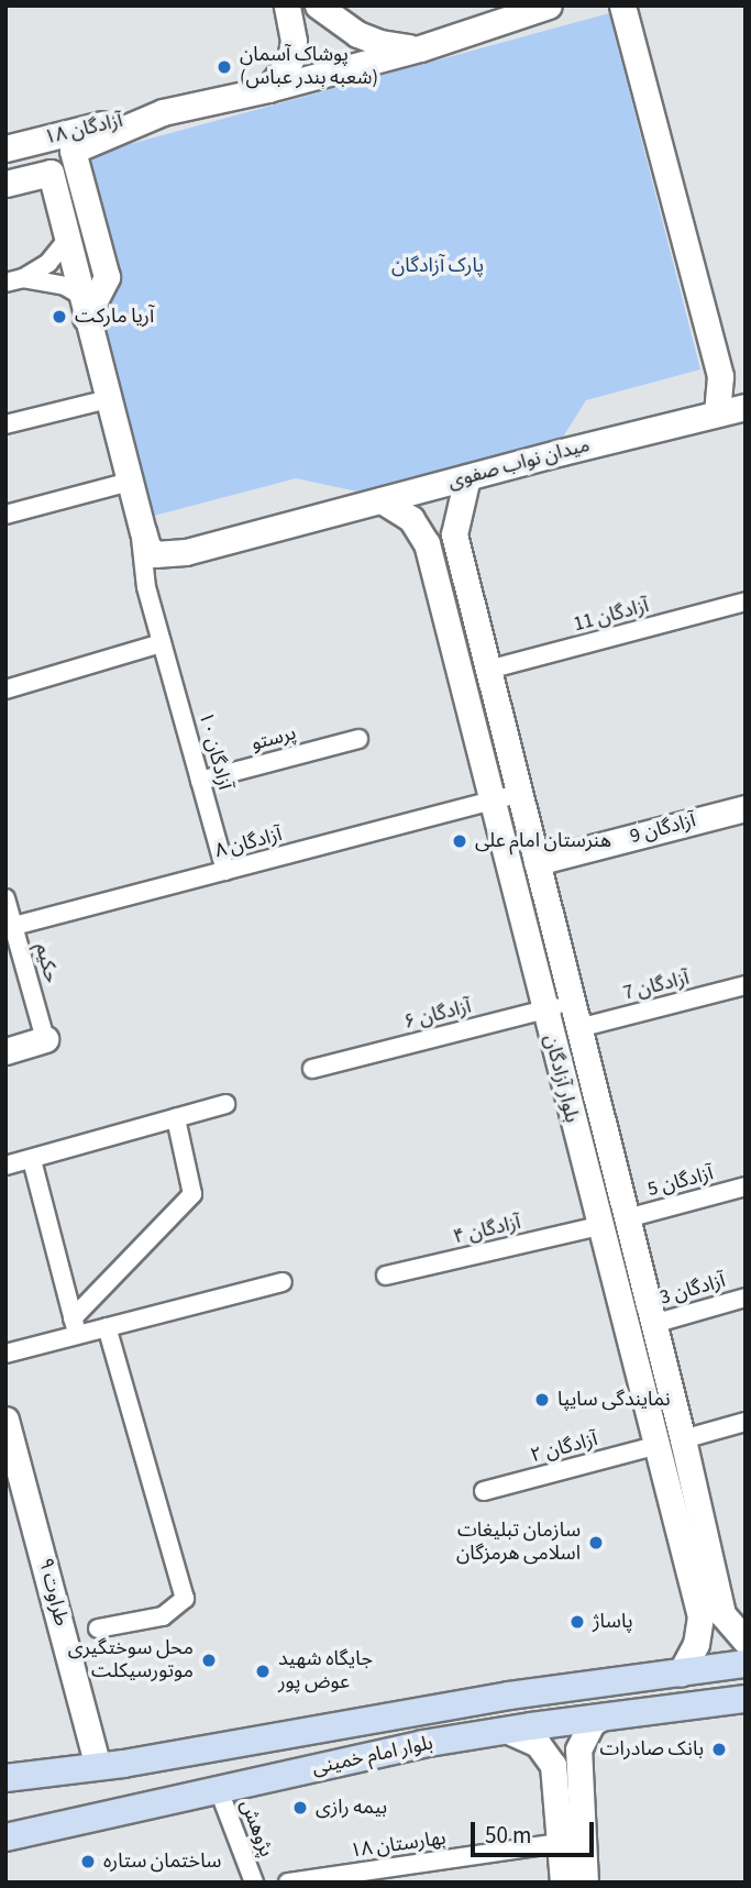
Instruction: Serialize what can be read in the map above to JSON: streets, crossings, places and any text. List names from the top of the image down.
{
  "streets": {
    "main road": [
      "آزادگان ۱۸",
      "میدان نواب صفوی",
      "آزادگان 9",
      "بلوار آزادگان",
      "طراوت ۹",
      "بلوار امام خمینی"
    ],
    "street": [
      "آزادگان 11",
      "پرستو",
      "آزادگان ۱۰",
      "آزادگان ۸",
      "حکیم",
      "آزادگان 7",
      "آزادگان ۶",
      "آزادگان 5",
      "آزادگان ۴",
      "آزادگان 3",
      "آزادگان ۲",
      "پژوهش",
      "بهارستان ۱۸"
    ]
  },
  "crossings": [
    ["میدان نواب صفوی", "آزادگان ۱۰"],
    ["میدان نواب صفوی", "بلوار آزادگان"],
    ["آزادگان 11", "بلوار آزادگان"],
    ["پرستو", "آزادگان ۱۰"],
    ["آزادگان ۱۰", "آزادگان ۸"],
    ["آزادگان 9", "بلوار آزادگان"],
    ["آزادگان ۸", "حکیم"],
    ["آزادگان ۸", "بلوار آزادگان"],
    ["آزادگان 7", "بلوار آزادگان"],
    ["آزادگان ۶", "بلوار آزادگان"],
    ["بلوار آزادگان", "آزادگان 5"],
    ["بلوار آزادگان", "آزادگان ۴"],
    ["بلوار آزادگان", "آزادگان 3"],
    ["بلوار آزادگان", "آزادگان ۲"],
    ["بلوار آزادگان", "بلوار امام خمینی"],
    ["طراوت ۹", "بلوار امام خمینی"],
    ["بلوار امام خمینی", "پژوهش"]
  ],
  "parks": ["پارک آزادگان"],
  "places": [
    "پوشاک آسمان (شعبه بندر عباس)",
    "آریا مارکت",
    "هنرستان امام علی",
    "نمایندگی سایپا",
    "سازمان تبلیغات اسلامی هرمزگان",
    "پاساژ",
    "محل سوختگیری موتورسیکلت",
    "جایگاه شهید عوض پور",
    "بانک صادرات",
    "بیمه رازی",
    "ساختمان ستاره"
  ],
  "scale_bar": "50 m"
}
